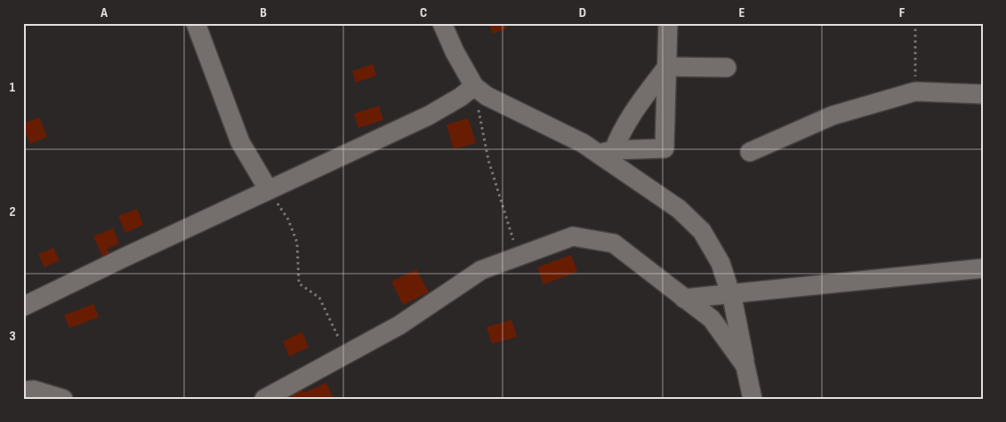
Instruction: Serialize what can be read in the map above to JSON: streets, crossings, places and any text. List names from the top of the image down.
{
  "grid": {
    "columns": [
      "A",
      "B",
      "C",
      "D",
      "E",
      "F"
    ],
    "rows": ["1", "2", "3"]
  }
}
